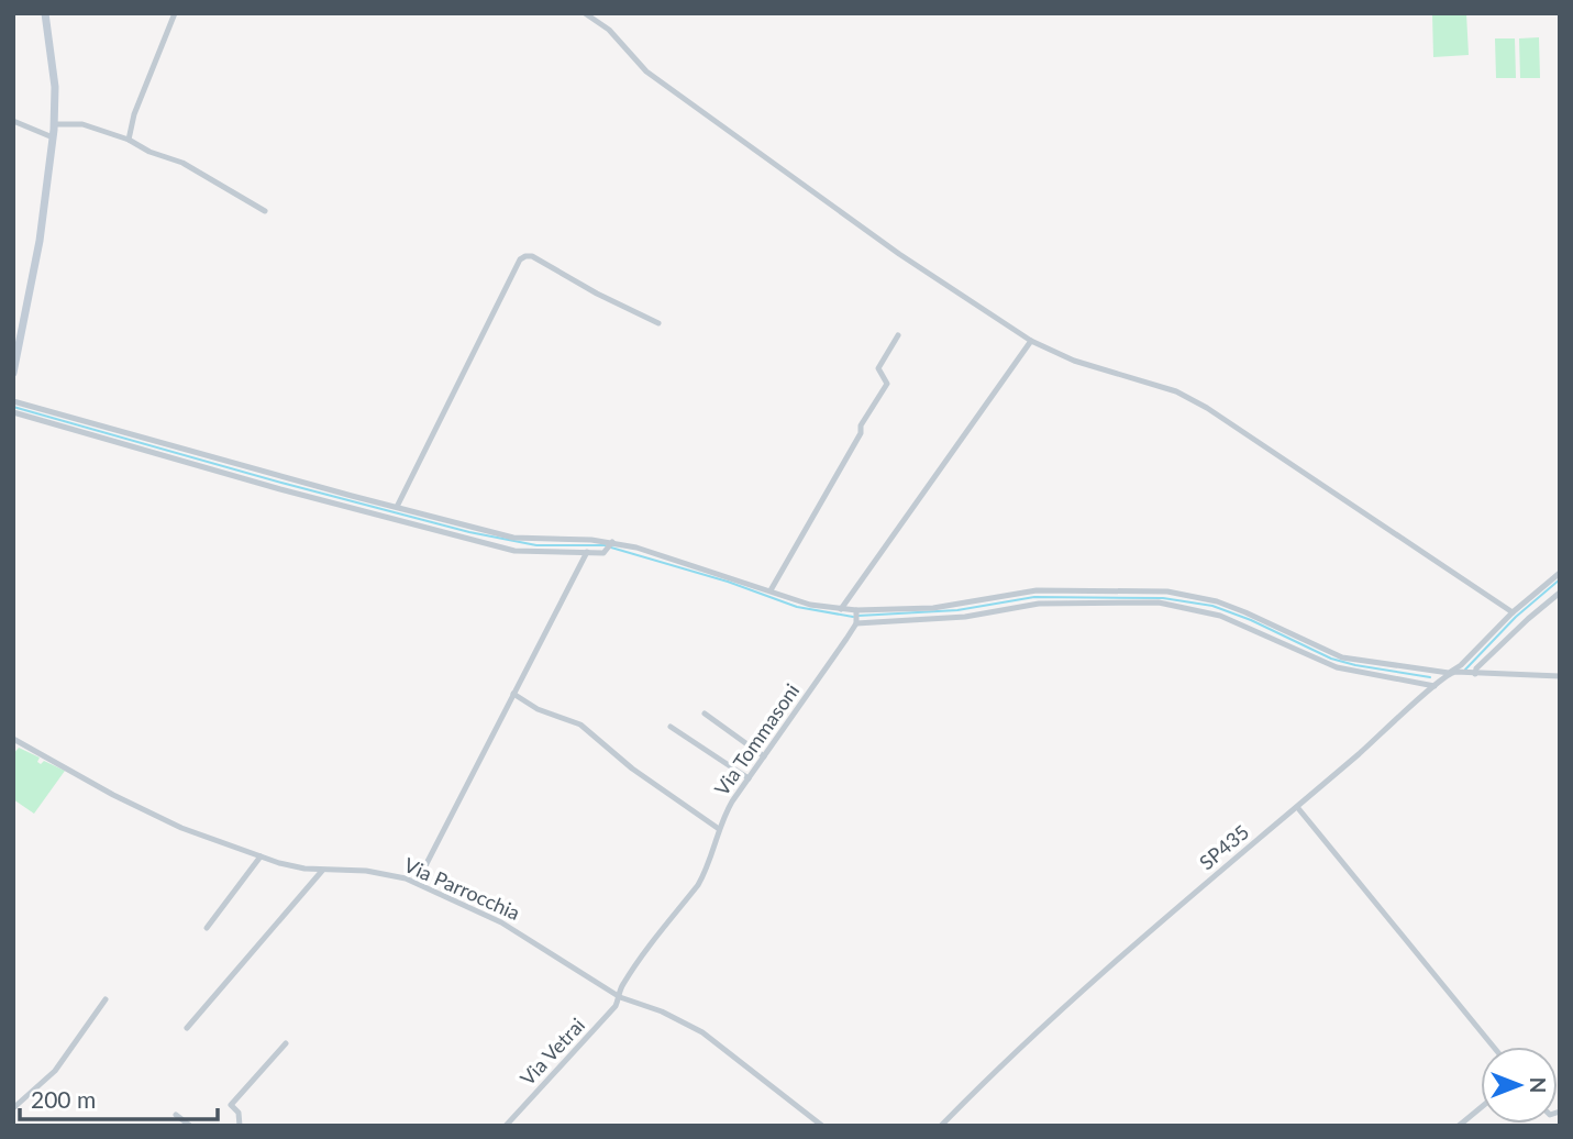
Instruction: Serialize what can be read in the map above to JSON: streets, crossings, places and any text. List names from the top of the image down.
{
  "streets": {
    "street": [
      "Via Tommasoni",
      "SP435",
      "Via Parrocchia",
      "Via Vetrai"
    ]
  },
  "crossings": [
    ["Via Tommasoni", "Via Parrocchia"],
    ["Via Tommasoni", "Via Vetrai"],
    ["Via Parrocchia", "Via Vetrai"]
  ],
  "scale_bar": "200 m",
  "north": "right"
}
